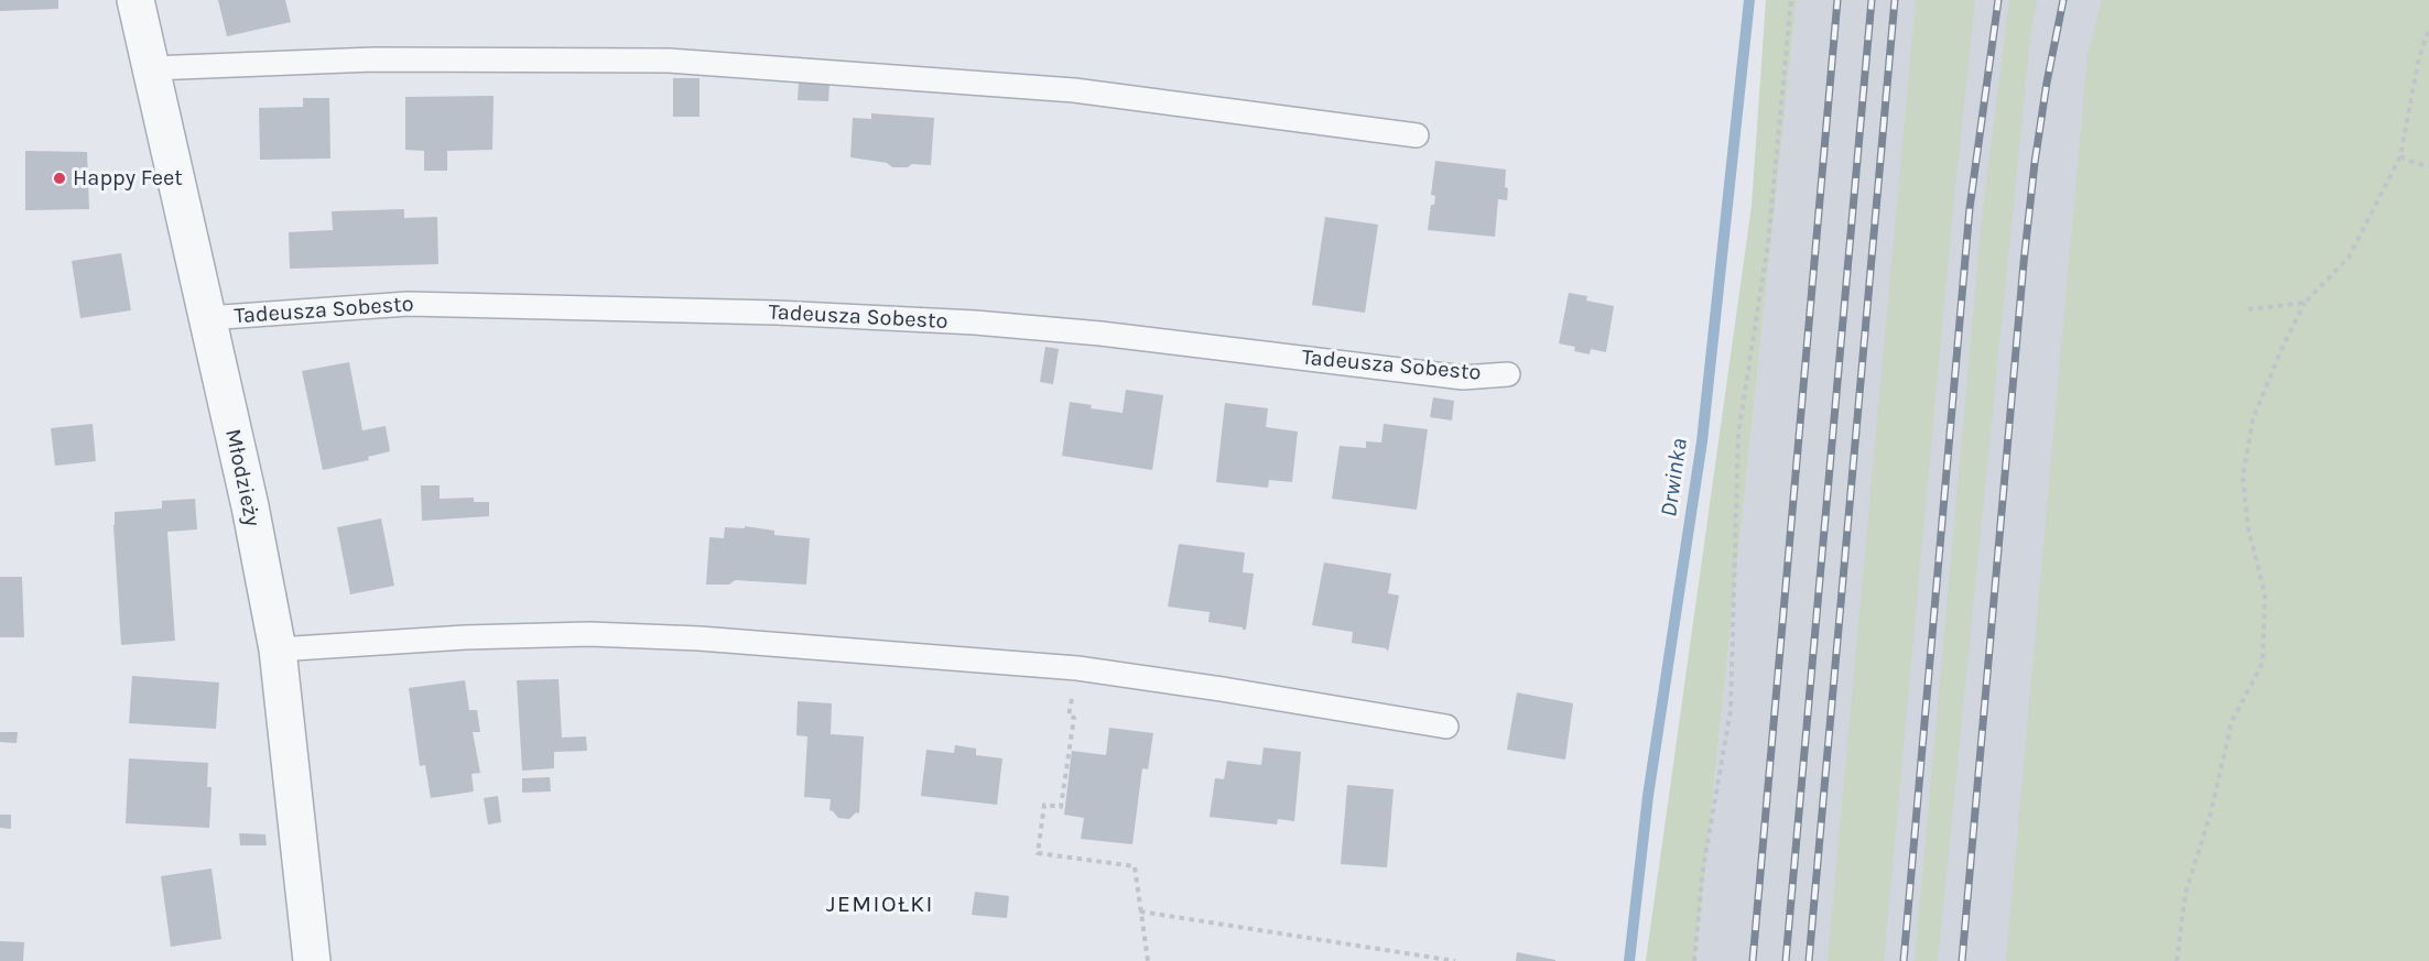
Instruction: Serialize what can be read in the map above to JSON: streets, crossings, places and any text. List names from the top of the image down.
{
  "streets": {
    "street": ["Młodzieży"],
    "lane": ["Tadeusza Sobesto"]
  },
  "crossings": [
    ["Tadeusza Sobesto", "Młodzieży"]
  ],
  "districts": ["JEMIOŁKI"],
  "water": ["Drwinka"],
  "places": ["Happy Feet"]
}
